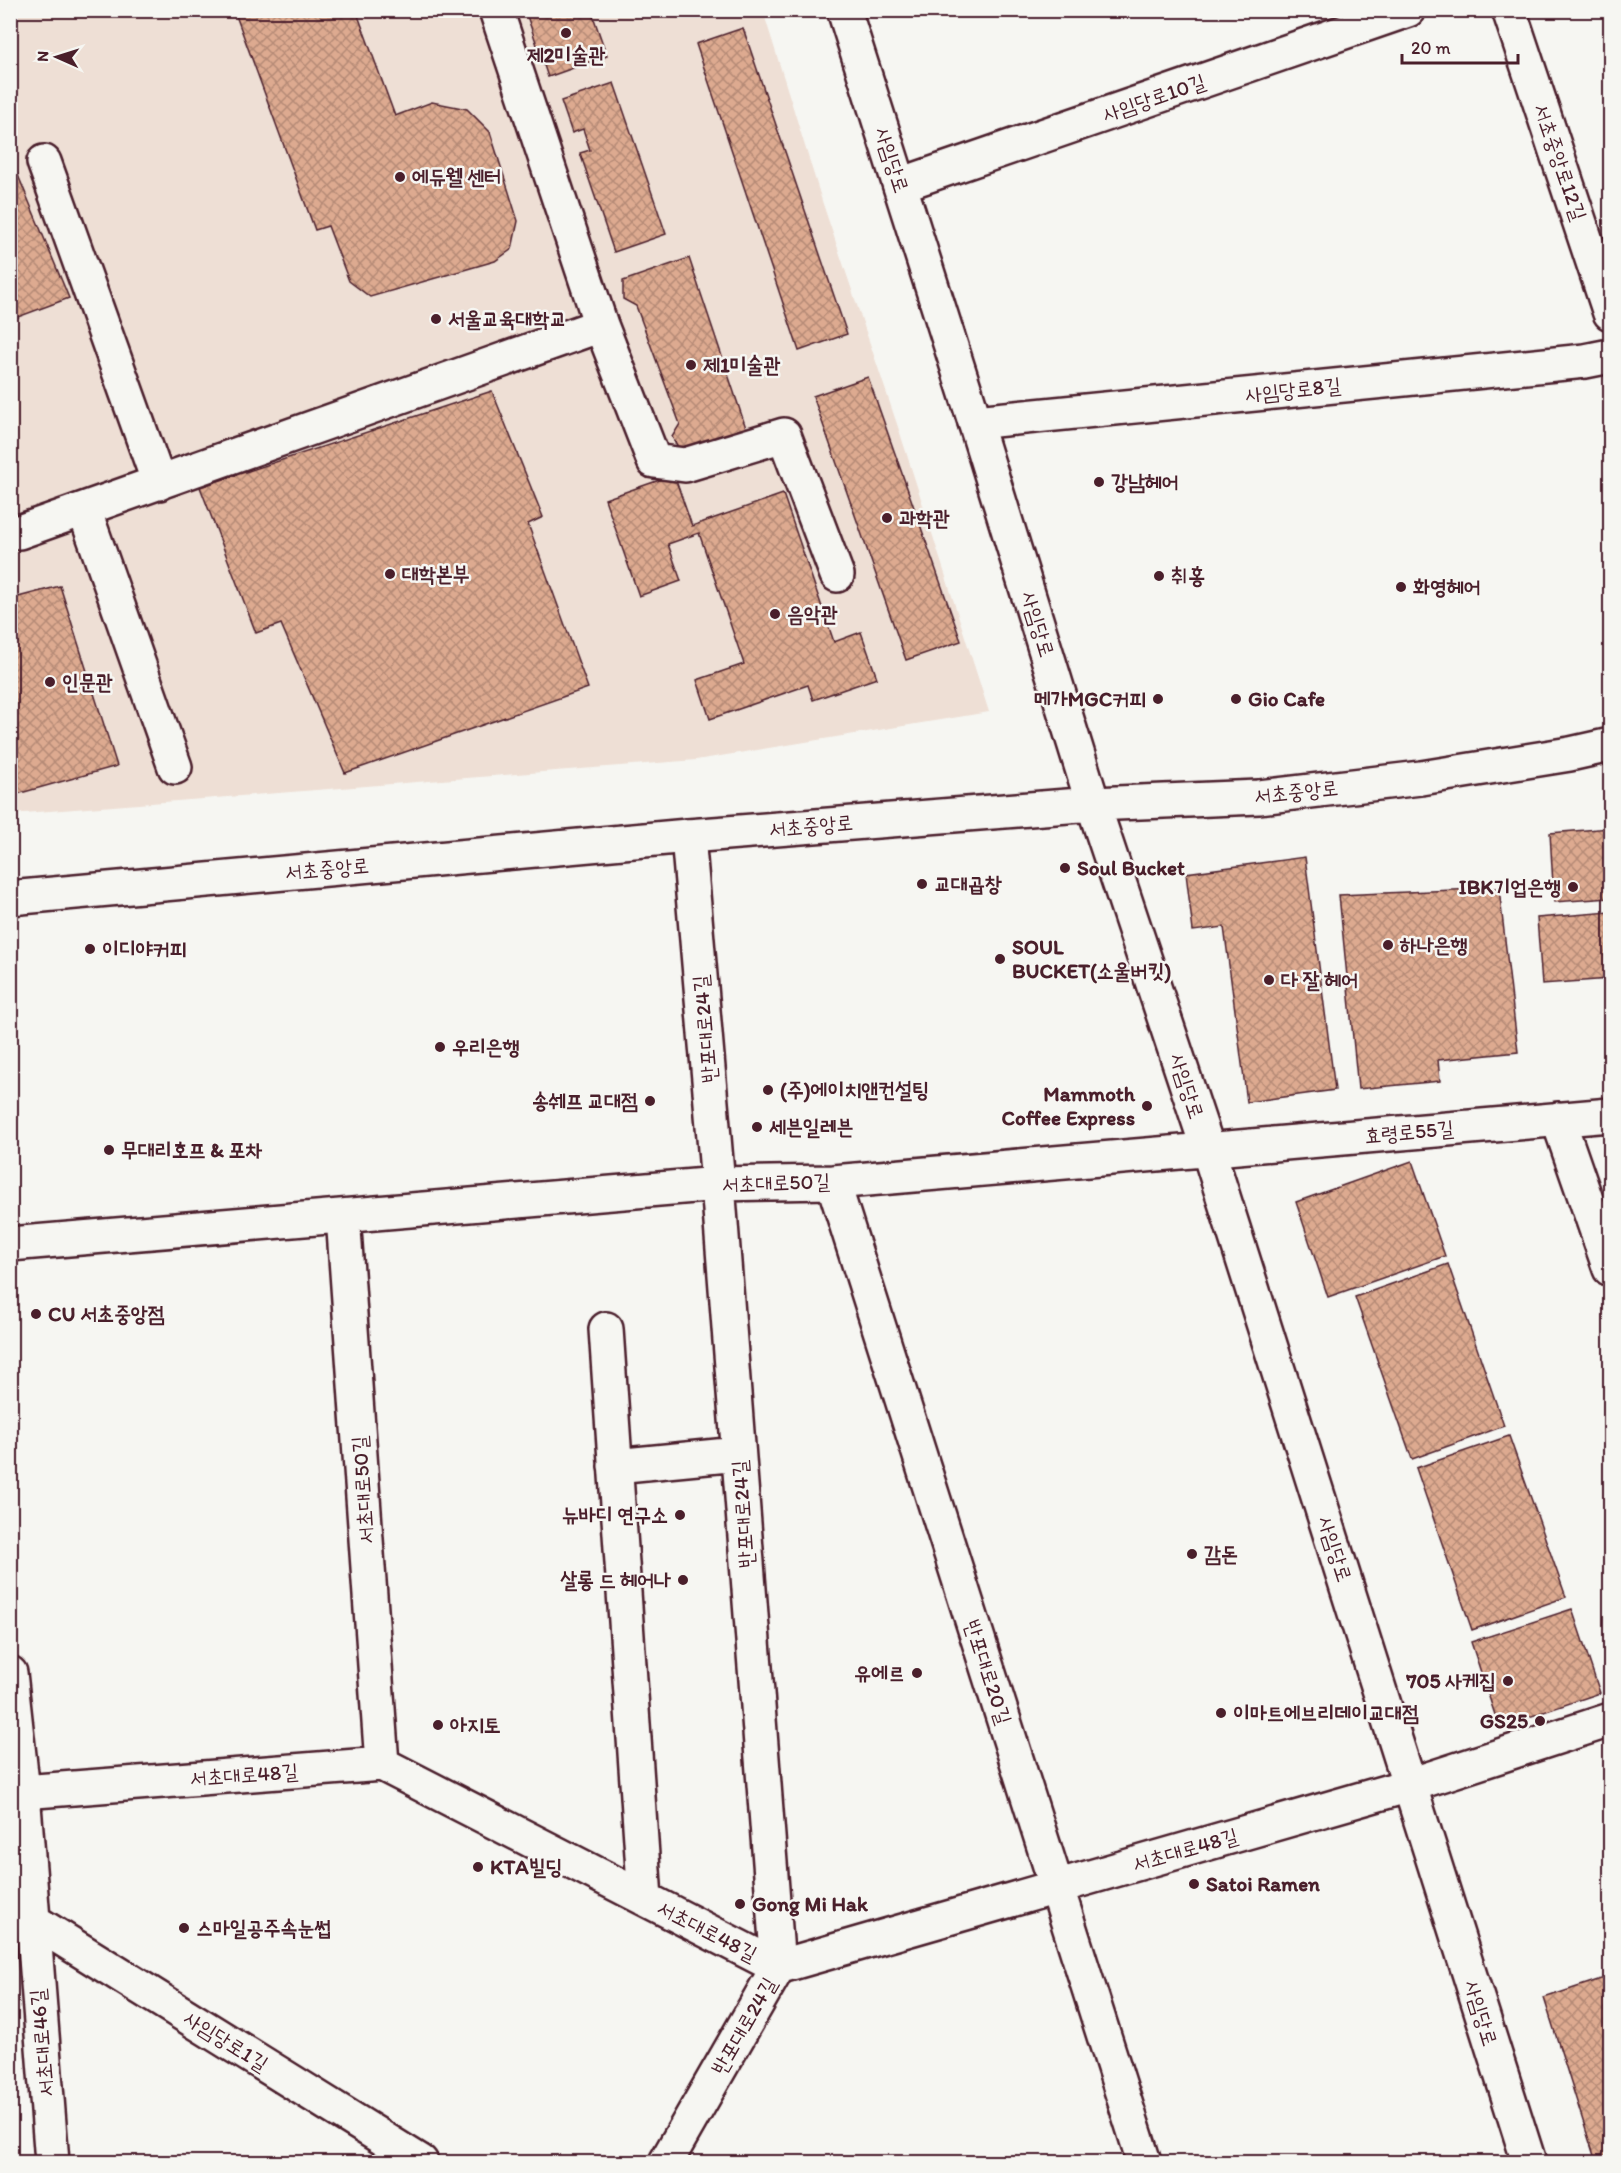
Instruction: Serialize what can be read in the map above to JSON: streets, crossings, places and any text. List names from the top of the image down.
{
  "streets": {
    "street": [
      "사임당로10길",
      "사임당로",
      "서초중앙로12길",
      "사임당로8길",
      "서초중앙로",
      "반포대로24길",
      "효령로55길",
      "서초대로50길",
      "반포대로20길",
      "서초대로48길",
      "사임당로1길",
      "서초대로46길"
    ]
  },
  "crossings": [
    ["사임당로10길", "사임당로"],
    ["사임당로", "사임당로8길"],
    ["사임당로", "서초중앙로"],
    ["사임당로", "효령로55길"],
    ["사임당로", "서초대로50길"],
    ["사임당로", "서초대로48길"],
    ["서초중앙로", "반포대로24길"],
    ["반포대로24길", "서초대로50길"],
    ["반포대로24길", "서초대로48길"],
    ["효령로55길", "서초대로50길"],
    ["서초대로50길", "반포대로20길"],
    ["서초대로50길", "서초대로48길"],
    ["반포대로20길", "서초대로48길"],
    ["서초대로48길", "서초대로46길"],
    ["사임당로1길", "서초대로46길"]
  ],
  "places": [
    "제2미술관",
    "에듀웰 센터",
    "서울교육대학교",
    "제1미술관",
    "강남헤어",
    "과학관",
    "대학본부",
    "취홍",
    "화영헤어",
    "음악관",
    "인문관",
    "메가MGC커피",
    "Gio Cafe",
    "Soul Bucket",
    "교대곱창",
    "IBK기업은행",
    "하나은행",
    "이디야커피",
    "SOUL BUCKET(소울버킷)",
    "다 잘 헤어",
    "우리은행",
    "(주)에이치앤컨설팅",
    "송쉐프 교대점",
    "Mammoth Coffee Express",
    "세븐일레븐",
    "무대리호프 & 포차",
    "CU 서초중앙점",
    "뉴바디 연구소",
    "감돈",
    "살롱 드 헤어나",
    "유에르",
    "705 사케집",
    "이마트에브리데이교대점",
    "GS25",
    "아지토",
    "KTA빌딩",
    "Satoi Ramen",
    "Gong Mi Hak",
    "스마일공주속눈썹"
  ],
  "scale_bar": "20 m",
  "north": "left"
}
